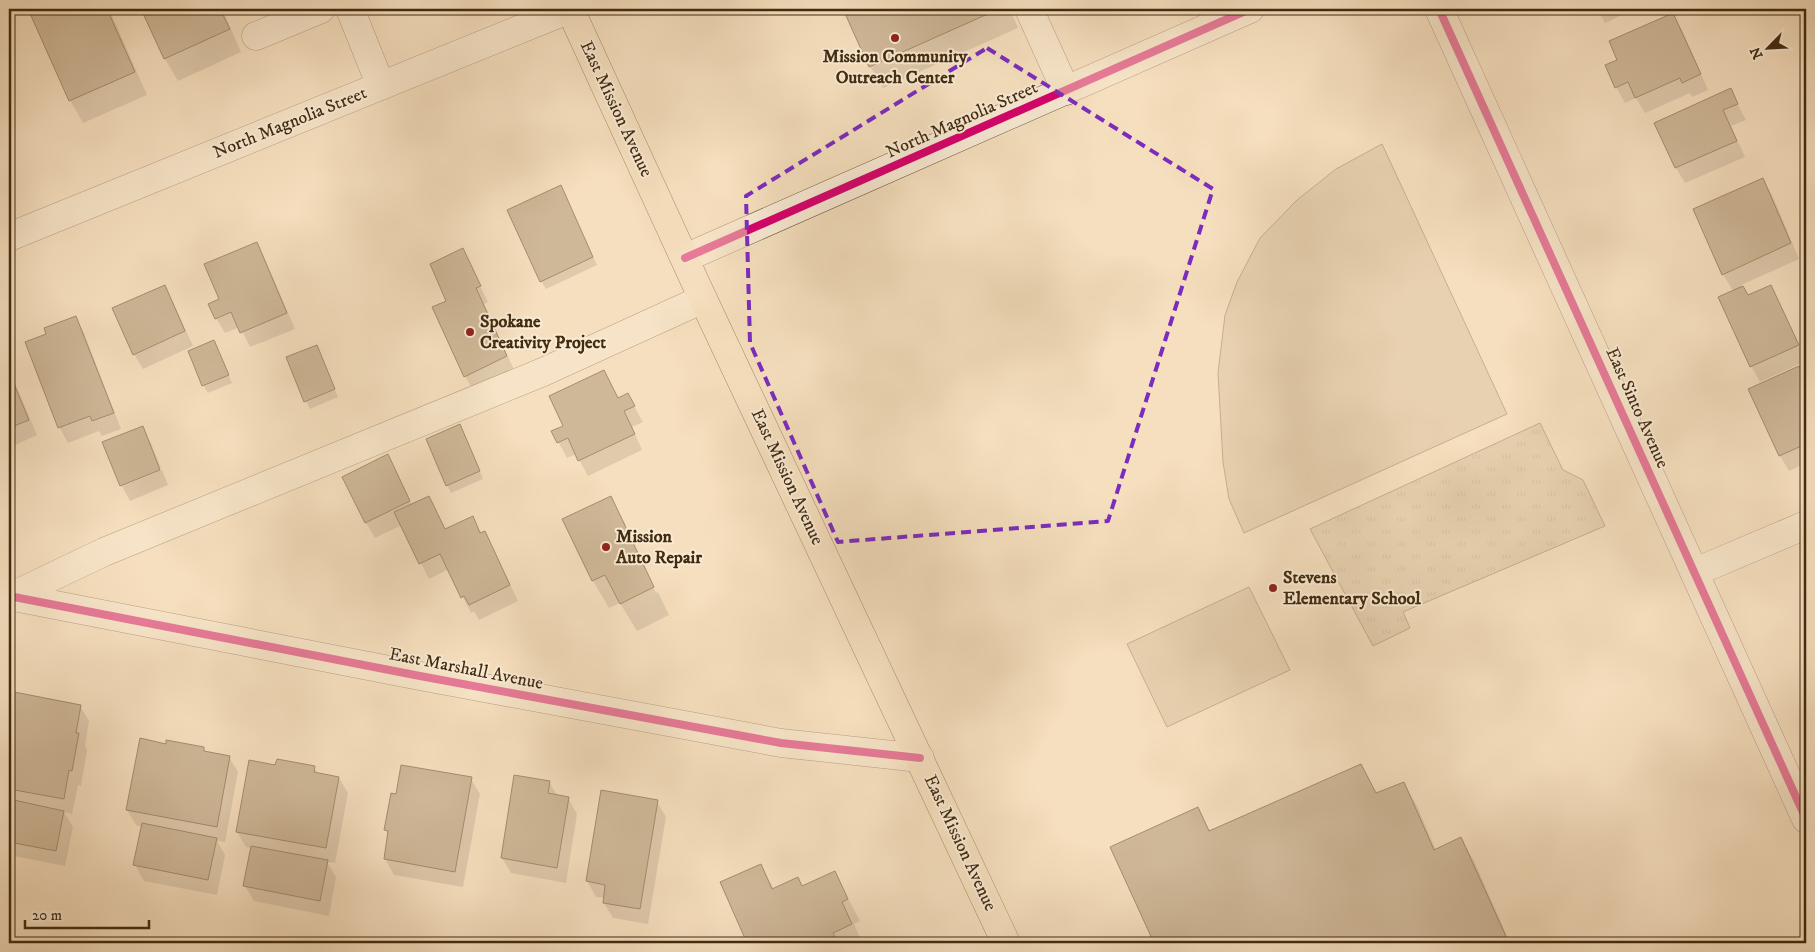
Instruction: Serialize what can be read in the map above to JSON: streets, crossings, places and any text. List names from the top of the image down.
{
  "streets": {
    "main road": ["East Mission Avenue"],
    "street": ["North Magnolia Street", "East Sinto Avenue", "East Marshall Avenue"]
  },
  "crossings": [
    ["East Mission Avenue", "North Magnolia Street"],
    ["East Mission Avenue", "East Marshall Avenue"]
  ],
  "places": [
    "Mission Community Outreach Center",
    "Spokane Creativity Project",
    "Mission Auto Repair",
    "Stevens Elementary School"
  ],
  "scale_bar": "20 m",
  "north": "bottom left"
}
